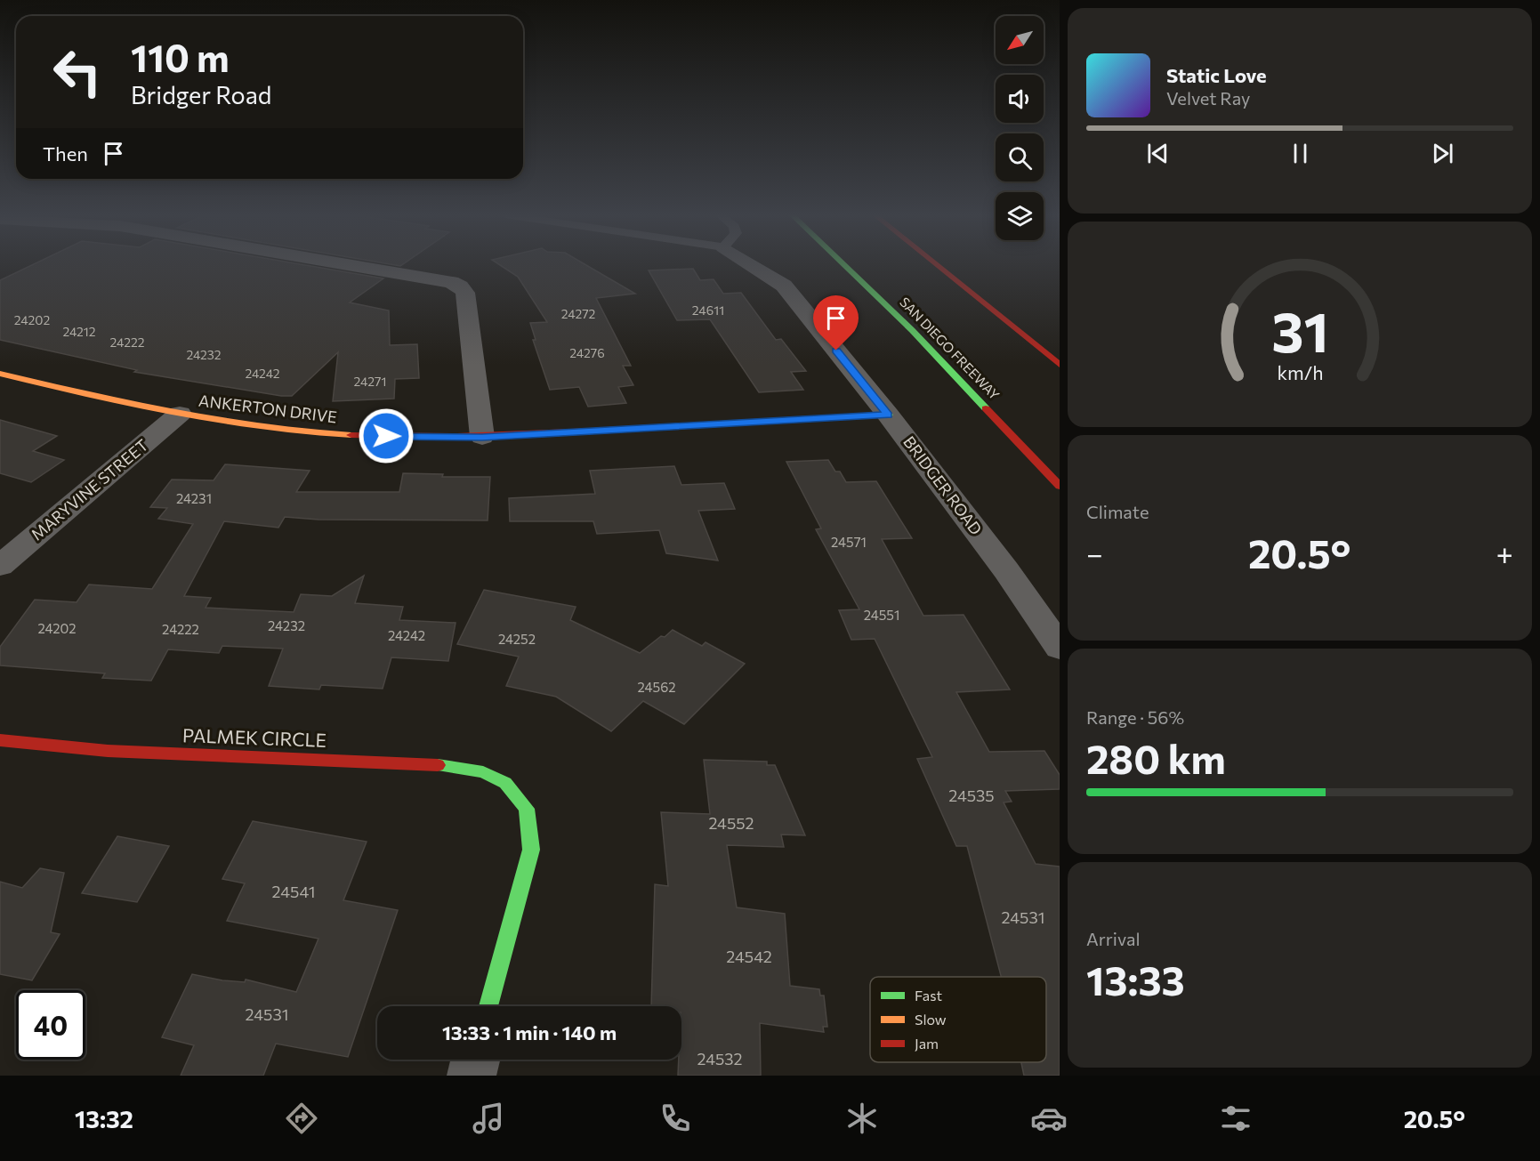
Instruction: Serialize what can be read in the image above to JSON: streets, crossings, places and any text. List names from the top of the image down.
{
  "streets": {
    "main road": ["SAN DIEGO FREEWAY", "ANKERTON DRIVE", "PALMEK CIRCLE"],
    "street": ["BRIDGER ROAD", "MARYVINE STREET"]
  },
  "crossings": [
    ["ANKERTON DRIVE", "BRIDGER ROAD"],
    ["ANKERTON DRIVE", "MARYVINE STREET"]
  ],
  "house_numbers": [
    "24611",
    "24272",
    "24202",
    "24212",
    "24222",
    "24276",
    "24232",
    "24242",
    "24271",
    "24231",
    "24571",
    "24551",
    "24232",
    "24202",
    "24222",
    "24242",
    "24252",
    "24562",
    "24535",
    "24552",
    "24541",
    "24531",
    "24542",
    "24531",
    "24532"
  ],
  "legend": ["Fast", "Slow", "Jam"],
  "north": "bottom left",
  "page": {
    "turn": ["110 m", "Bridger Road"],
    "song": ["Static Love", "Velvet Ray"],
    "then": "Then",
    "tile": [
      "Climate",
      ["Range · 56%", "280 km"],
      ["Arrival", "13:33"]
    ],
    "heat": ["−", "20.5°", "+"],
    "limit": "40",
    "trip": "13:33 · 1 min · 140 m",
    "tabs": ["13:32", "20.5°"],
    "gauge": ["31", "km/h"]
  }
}
